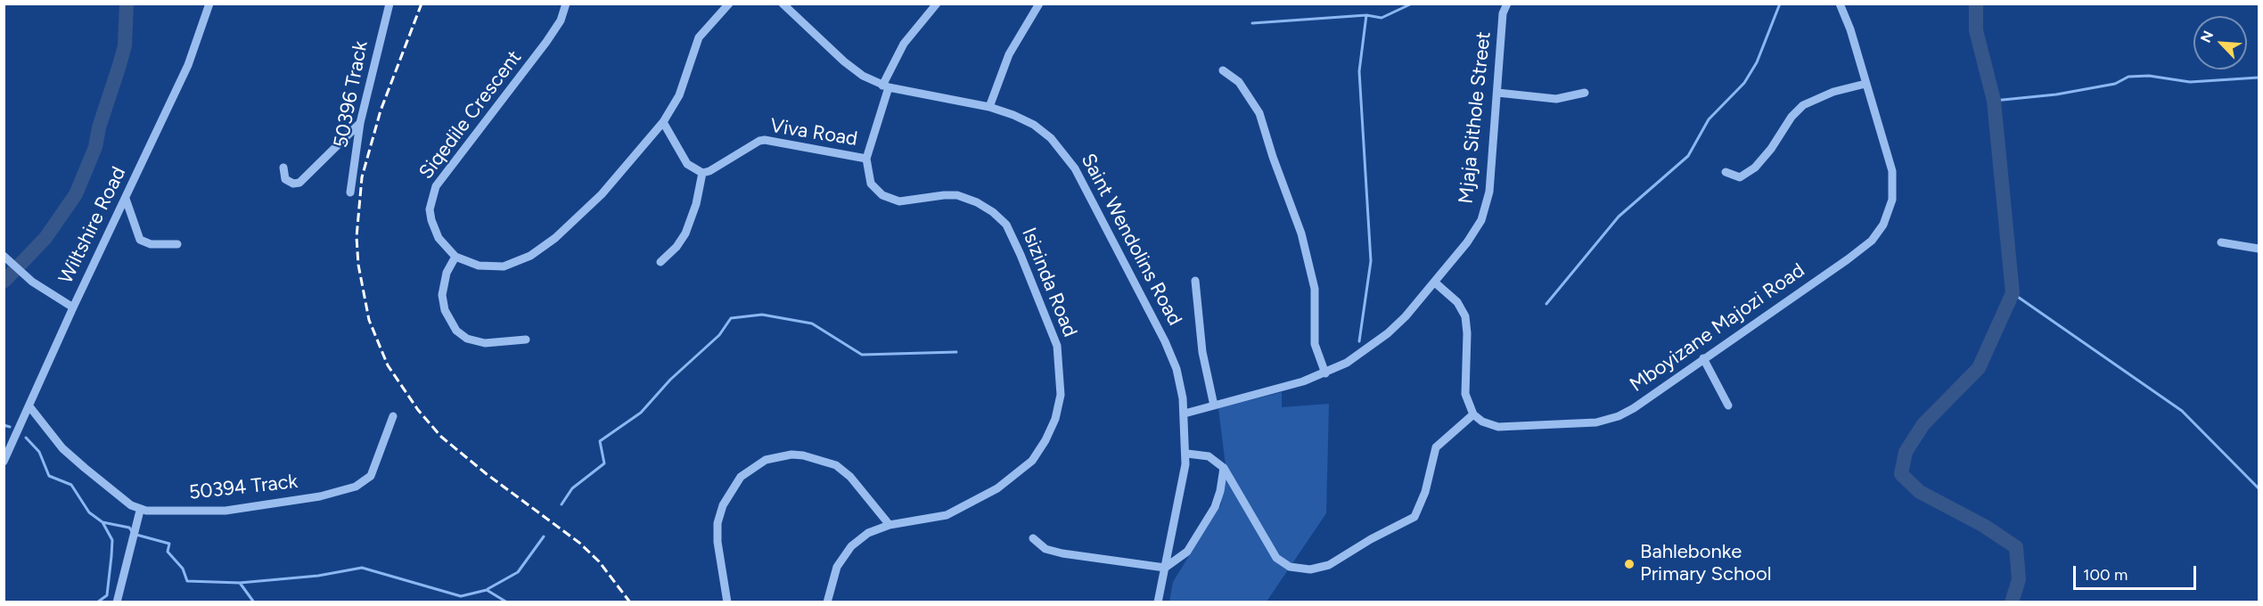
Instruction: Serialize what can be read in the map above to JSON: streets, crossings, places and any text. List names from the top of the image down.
{
  "streets": {
    "street": [
      "50396 Track",
      "Siqedile Crescent",
      "Mjaja Sithole Street",
      "Viva Road",
      "Wiltshire Road",
      "Saint Wendolins Road",
      "Isizinda Road",
      "Mboyizane Majozi Road",
      "50394 Track"
    ]
  },
  "crossings": [
    ["Mjaja Sithole Street", "Saint Wendolins Road"],
    ["Viva Road", "Isizinda Road"]
  ],
  "places": ["Bahlebonke Primary School"],
  "scale_bar": "100 m",
  "north": "top left"
}
